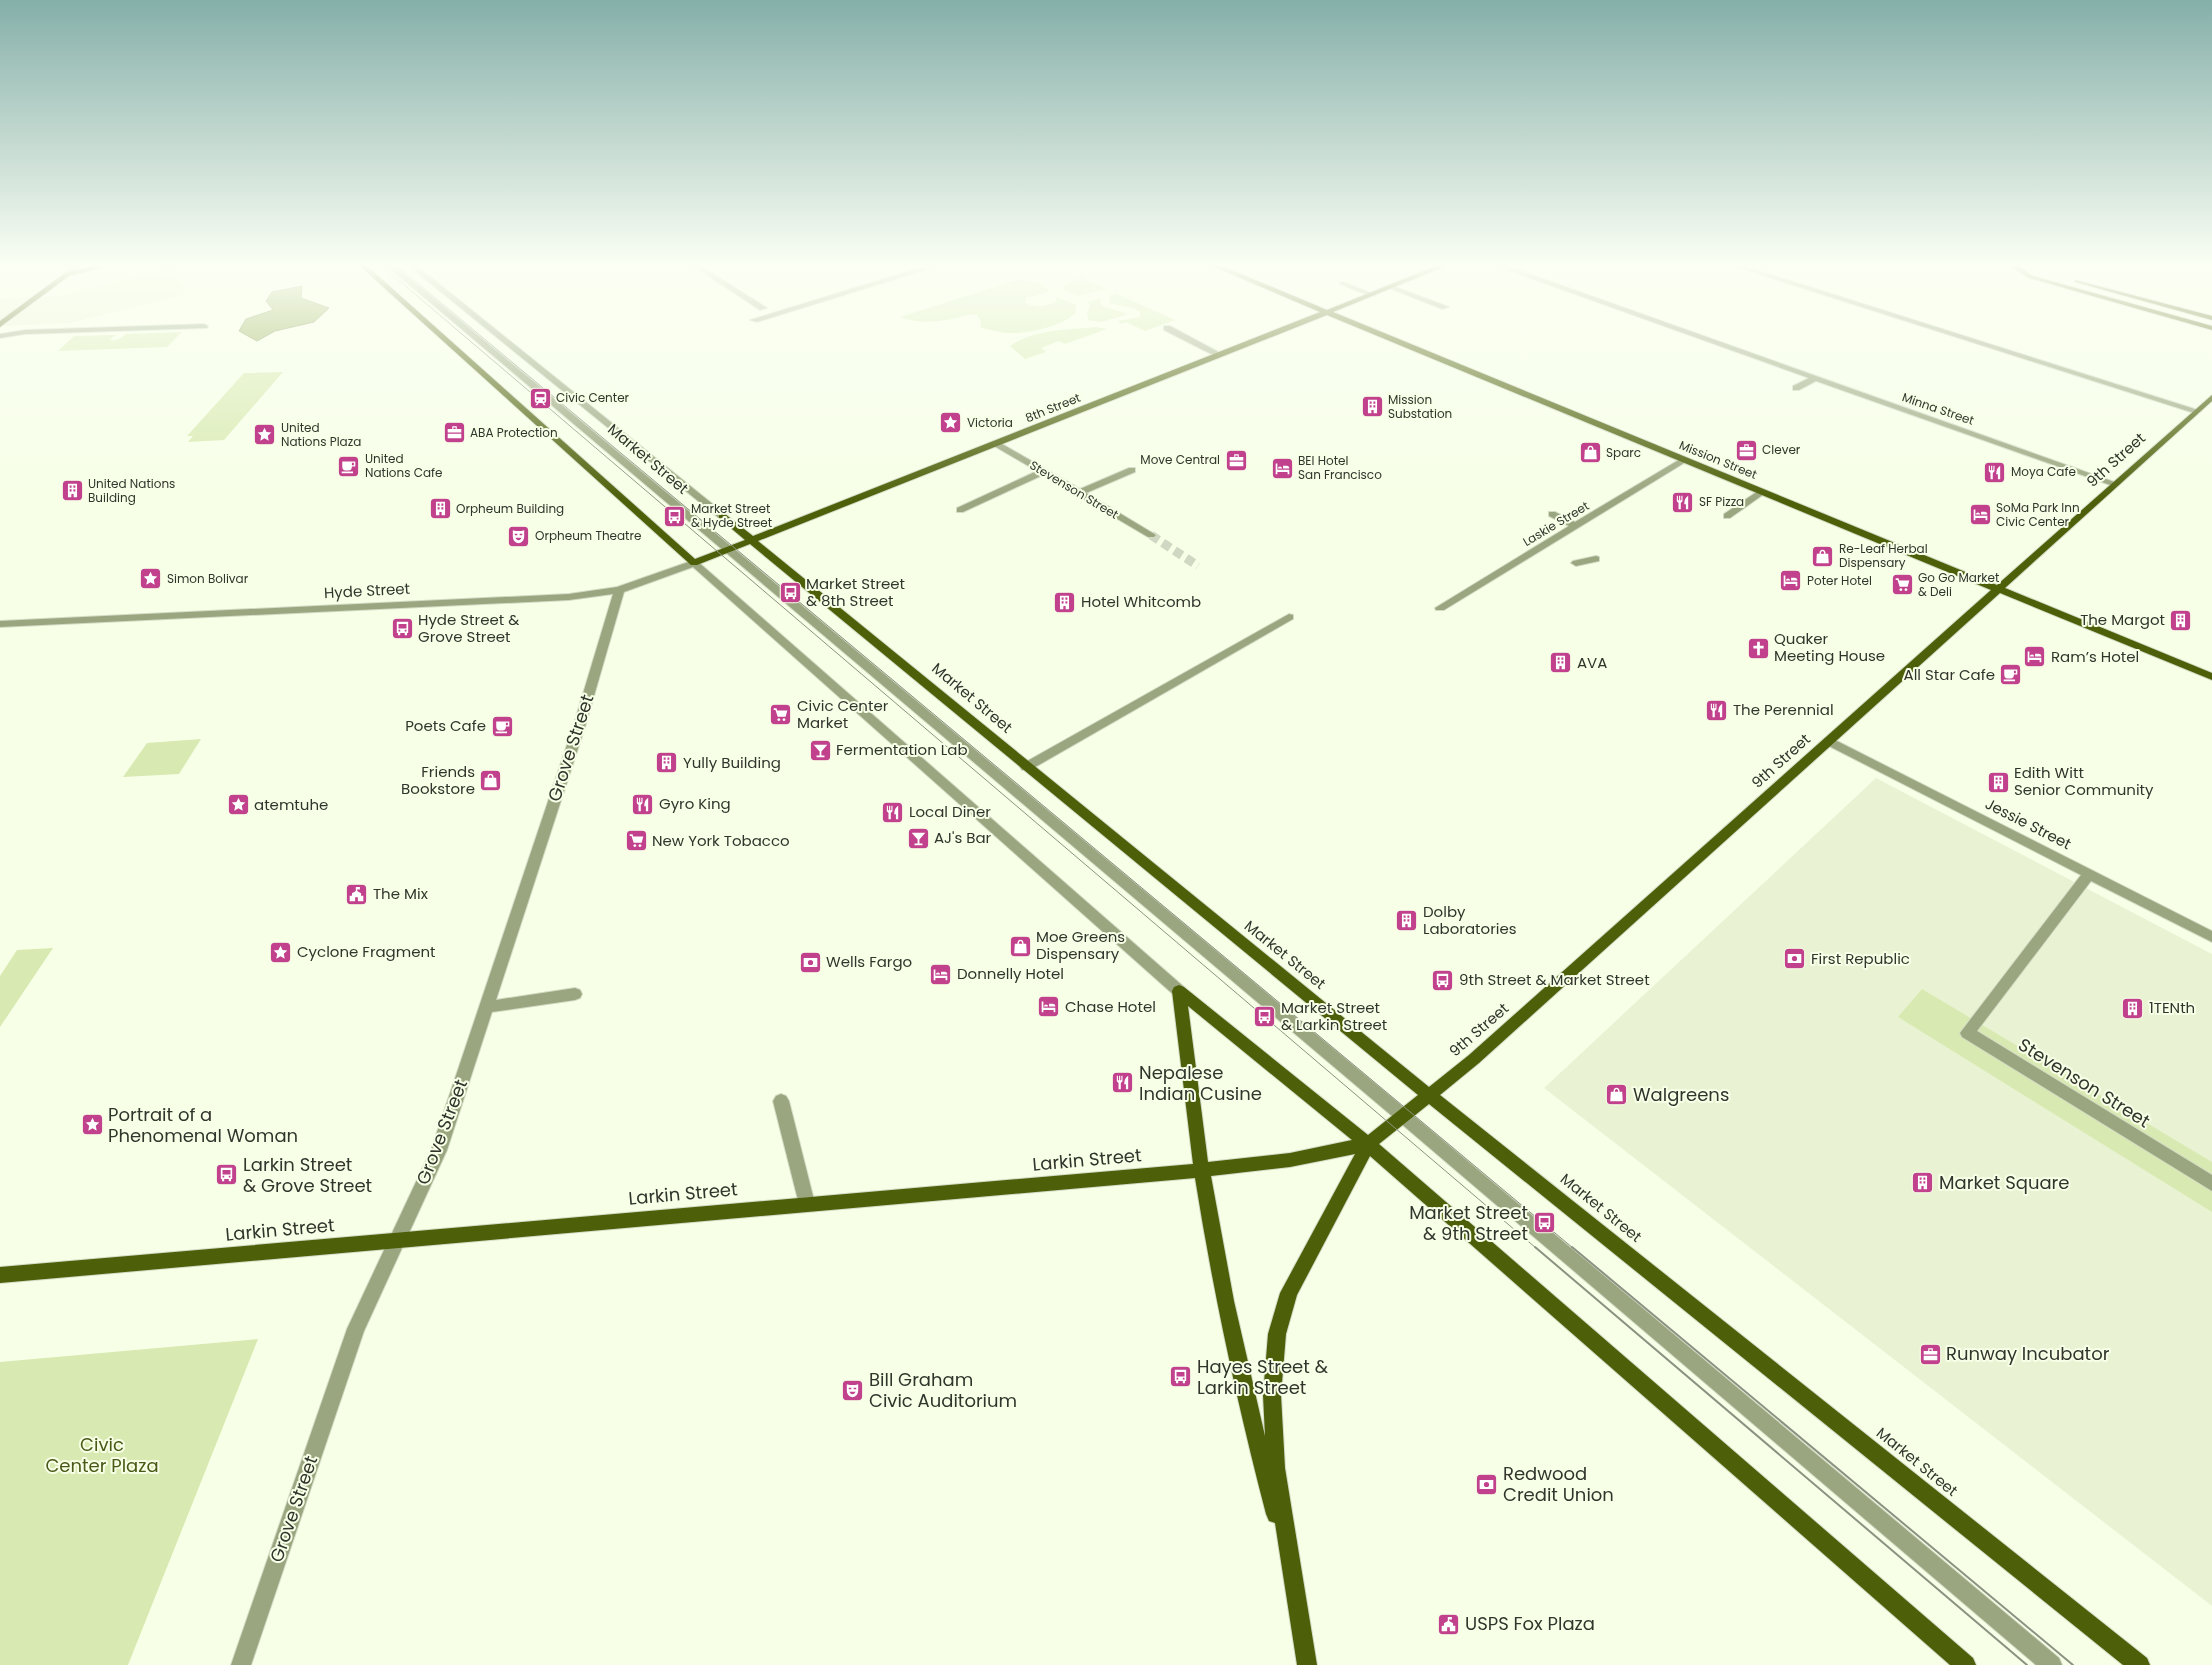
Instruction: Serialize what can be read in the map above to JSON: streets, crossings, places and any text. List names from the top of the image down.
{
  "streets": {
    "main road": [
      "8th Street",
      "Market Street",
      "Mission Street",
      "9th Street",
      "Hyde Street",
      "Larkin Street"
    ],
    "street": [
      "Minna Street",
      "Stevenson Street",
      "Laskie Street",
      "Grove Street",
      "Jessie Street"
    ]
  },
  "crossings": [
    ["8th Street", "Market Street"],
    ["8th Street", "Stevenson Street"],
    ["8th Street", "Hyde Street"],
    ["Minna Street", "9th Street"],
    ["Market Street", "9th Street"],
    ["Market Street", "Hyde Street"],
    ["Mission Street", "9th Street"],
    ["Mission Street", "Laskie Street"],
    ["9th Street", "Jessie Street"],
    ["9th Street", "Larkin Street"],
    ["Stevenson Street", "Jessie Street"],
    ["Hyde Street", "Grove Street"],
    ["Grove Street", "Larkin Street"]
  ],
  "parks": ["Civic Center Plaza"],
  "places": {
    "station": ["Civic Center"],
    "building": [
      "Mission Substation",
      "United Nations Building",
      "Orpheum Building",
      "Hotel Whitcomb",
      "The Margot",
      "AVA",
      "Yully Building",
      "Edith Witt Senior Community",
      "Dolby Laboratories",
      "1TENth",
      "Market Square"
    ],
    "place": [
      "Victoria",
      "United Nations Plaza",
      "Simon Bolivar",
      "atemtuhe",
      "Cyclone Fragment",
      "Portrait of a Phenomenal Woman"
    ],
    "office": [
      "ABA Protection",
      "Clever",
      "Move Central",
      "Runway Incubator"
    ],
    "shop": [
      "Sparc",
      "Re-Leaf Herbal Dispensary",
      "Friends Bookstore",
      "Moe Greens Dispensary",
      "Walgreens"
    ],
    "cafe": ["United Nations Cafe", "All Star Cafe", "Poets Cafe"],
    "hotel": [
      "BEI Hotel San Francisco",
      "SoMa Park Inn Civic Center",
      "Poter Hotel",
      "Ram’s Hotel",
      "Donnelly Hotel",
      "Chase Hotel"
    ],
    "restaurant": [
      "Moya Cafe",
      "SF Pizza",
      "The Perennial",
      "Gyro King",
      "Local Diner",
      "Nepalese Indian Cusine"
    ],
    "bus stop": [
      "Market Street & Hyde Street",
      "Market Street & 8th Street",
      "Hyde Street & Grove Street",
      "9th Street & Market Street",
      "Market Street & Larkin Street",
      "Larkin Street & Grove Street",
      "Market Street & 9th Street",
      "Hayes Street & Larkin Street"
    ],
    "theatre": ["Orpheum Theatre", "Bill Graham Civic Auditorium"],
    "supermarket": ["Go Go Market & Deli", "Civic Center Market", "New York Tobacco"],
    "church": ["Quaker Meeting House"],
    "bar": ["Fermentation Lab", "AJ's Bar"],
    "public building": ["The Mix", "USPS Fox Plaza"],
    "bank": ["First Republic", "Wells Fargo", "Redwood Credit Union"]
  }
}
